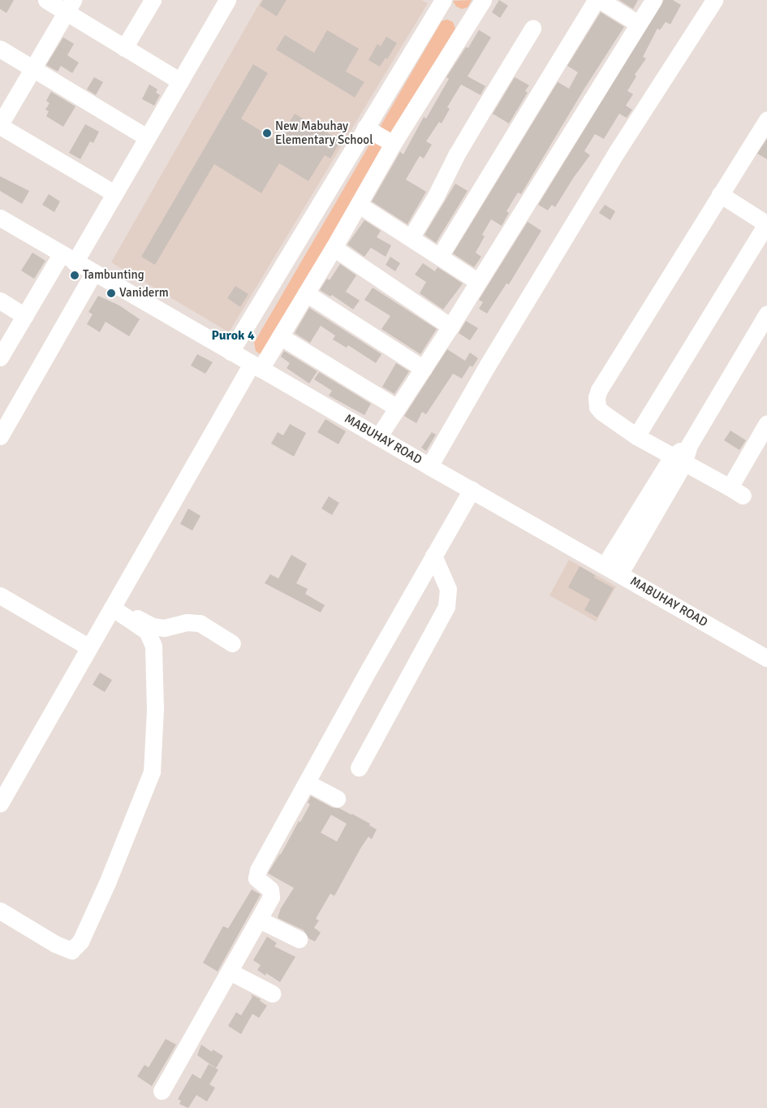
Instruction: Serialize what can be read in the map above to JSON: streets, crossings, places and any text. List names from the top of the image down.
{
  "streets": {
    "street": ["MABUHAY ROAD"]
  },
  "districts": ["Purok 4"],
  "places": ["New Mabuhay Elementary School", "Tambunting", "Vaniderm"]
}
